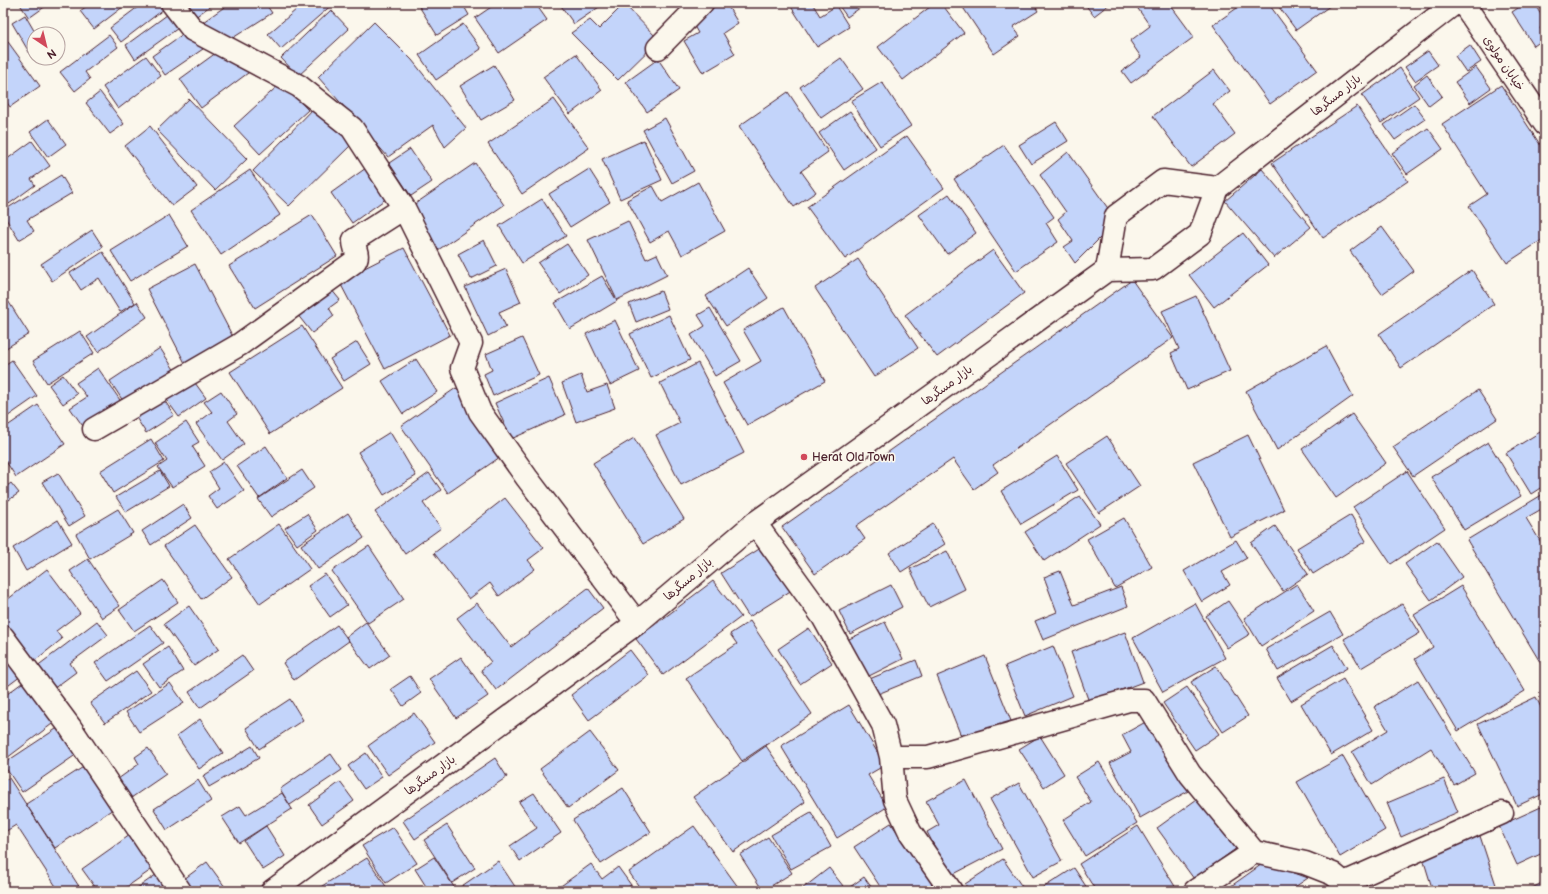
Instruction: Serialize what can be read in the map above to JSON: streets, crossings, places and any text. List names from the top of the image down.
{
  "streets": {
    "street": ["خیابان مولوی", "بازار مسگرها"]
  },
  "places": ["Herat Old Town"],
  "north": "bottom right"
}
